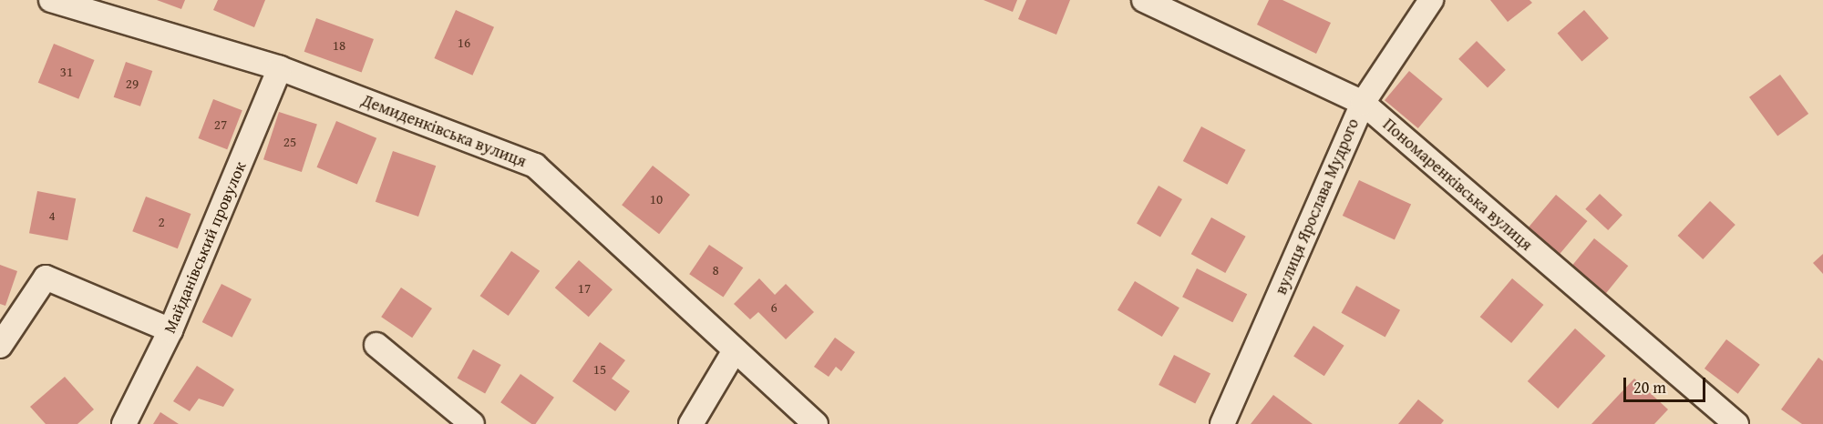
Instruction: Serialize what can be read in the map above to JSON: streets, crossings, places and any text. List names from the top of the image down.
{
  "streets": {
    "street": [
      "Демиденківська вулиця",
      "Пономаренківська вулиця",
      "вулиця Ярослава Мудрого",
      "Майданівський провулок"
    ]
  },
  "crossings": [
    ["Демиденківська вулиця", "Майданівський провулок"],
    ["Пономаренківська вулиця", "вулиця Ярослава Мудрого"]
  ],
  "house_numbers": [
    "16",
    "18",
    "31",
    "29",
    "27",
    "25",
    "10",
    "4",
    "2",
    "8",
    "17",
    "6",
    "15"
  ],
  "scale_bar": "20 m"
}
